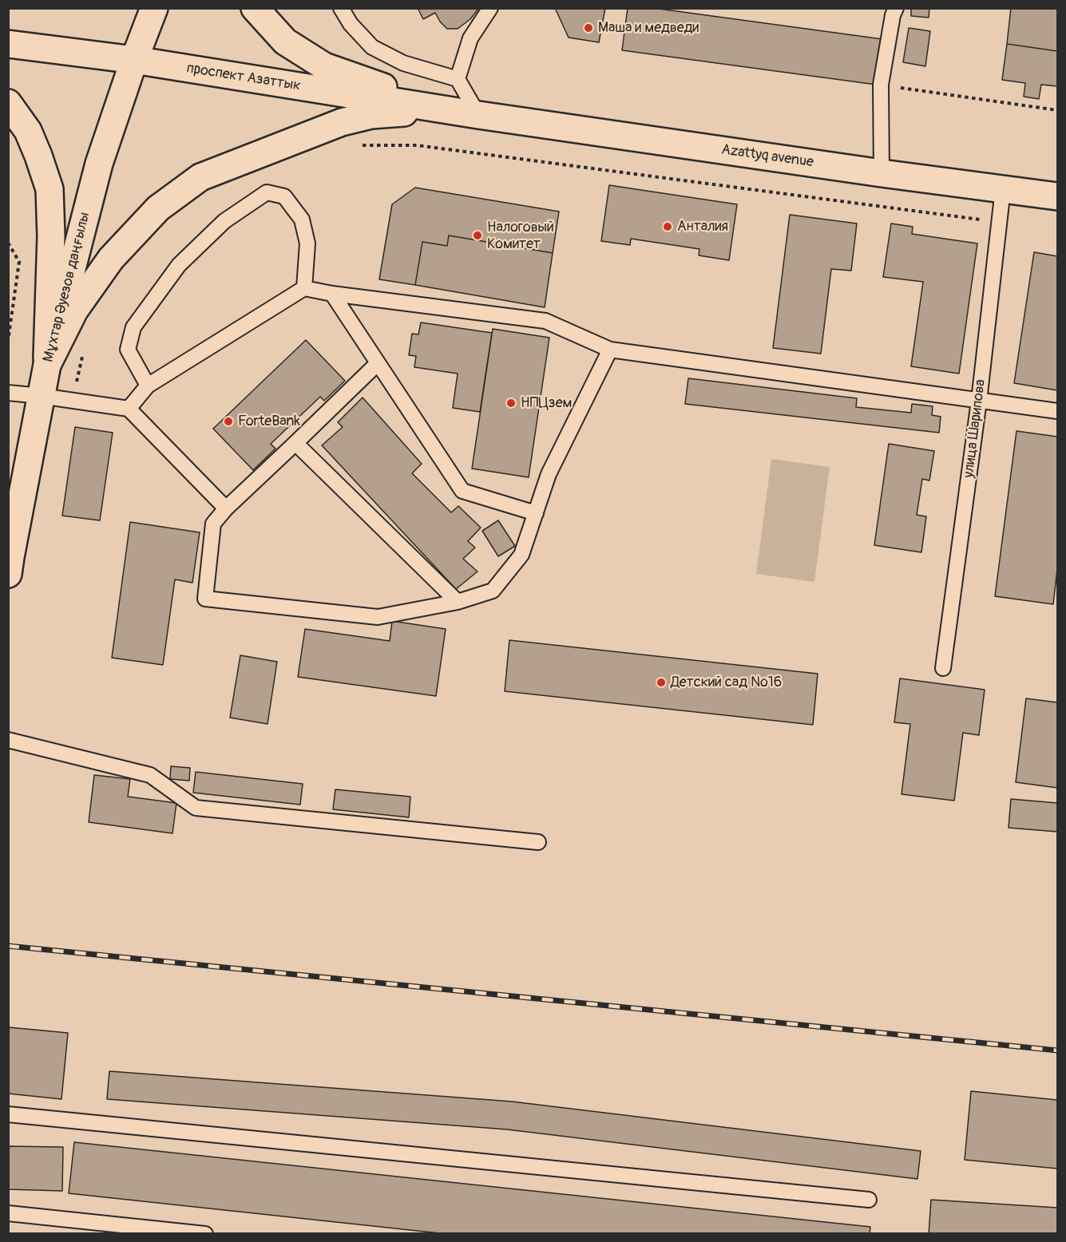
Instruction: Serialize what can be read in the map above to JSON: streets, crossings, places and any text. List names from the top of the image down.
{
  "streets": {
    "main road": ["проспект Азаттык", "Azattyq avenue", "Мұхтар Әуезов даңғылы"],
    "lane": ["улица Шарипова"]
  },
  "crossings": [
    ["проспект Азаттык", "Azattyq avenue"],
    ["проспект Азаттык", "Мұхтар Әуезов даңғылы"],
    ["Azattyq avenue", "улица Шарипова"]
  ],
  "places": [
    "Маша и медведи",
    "Анталия",
    "Налоговый Комитет",
    "НПЦзем",
    "ForteBank",
    "Детский сад №16"
  ]
}
